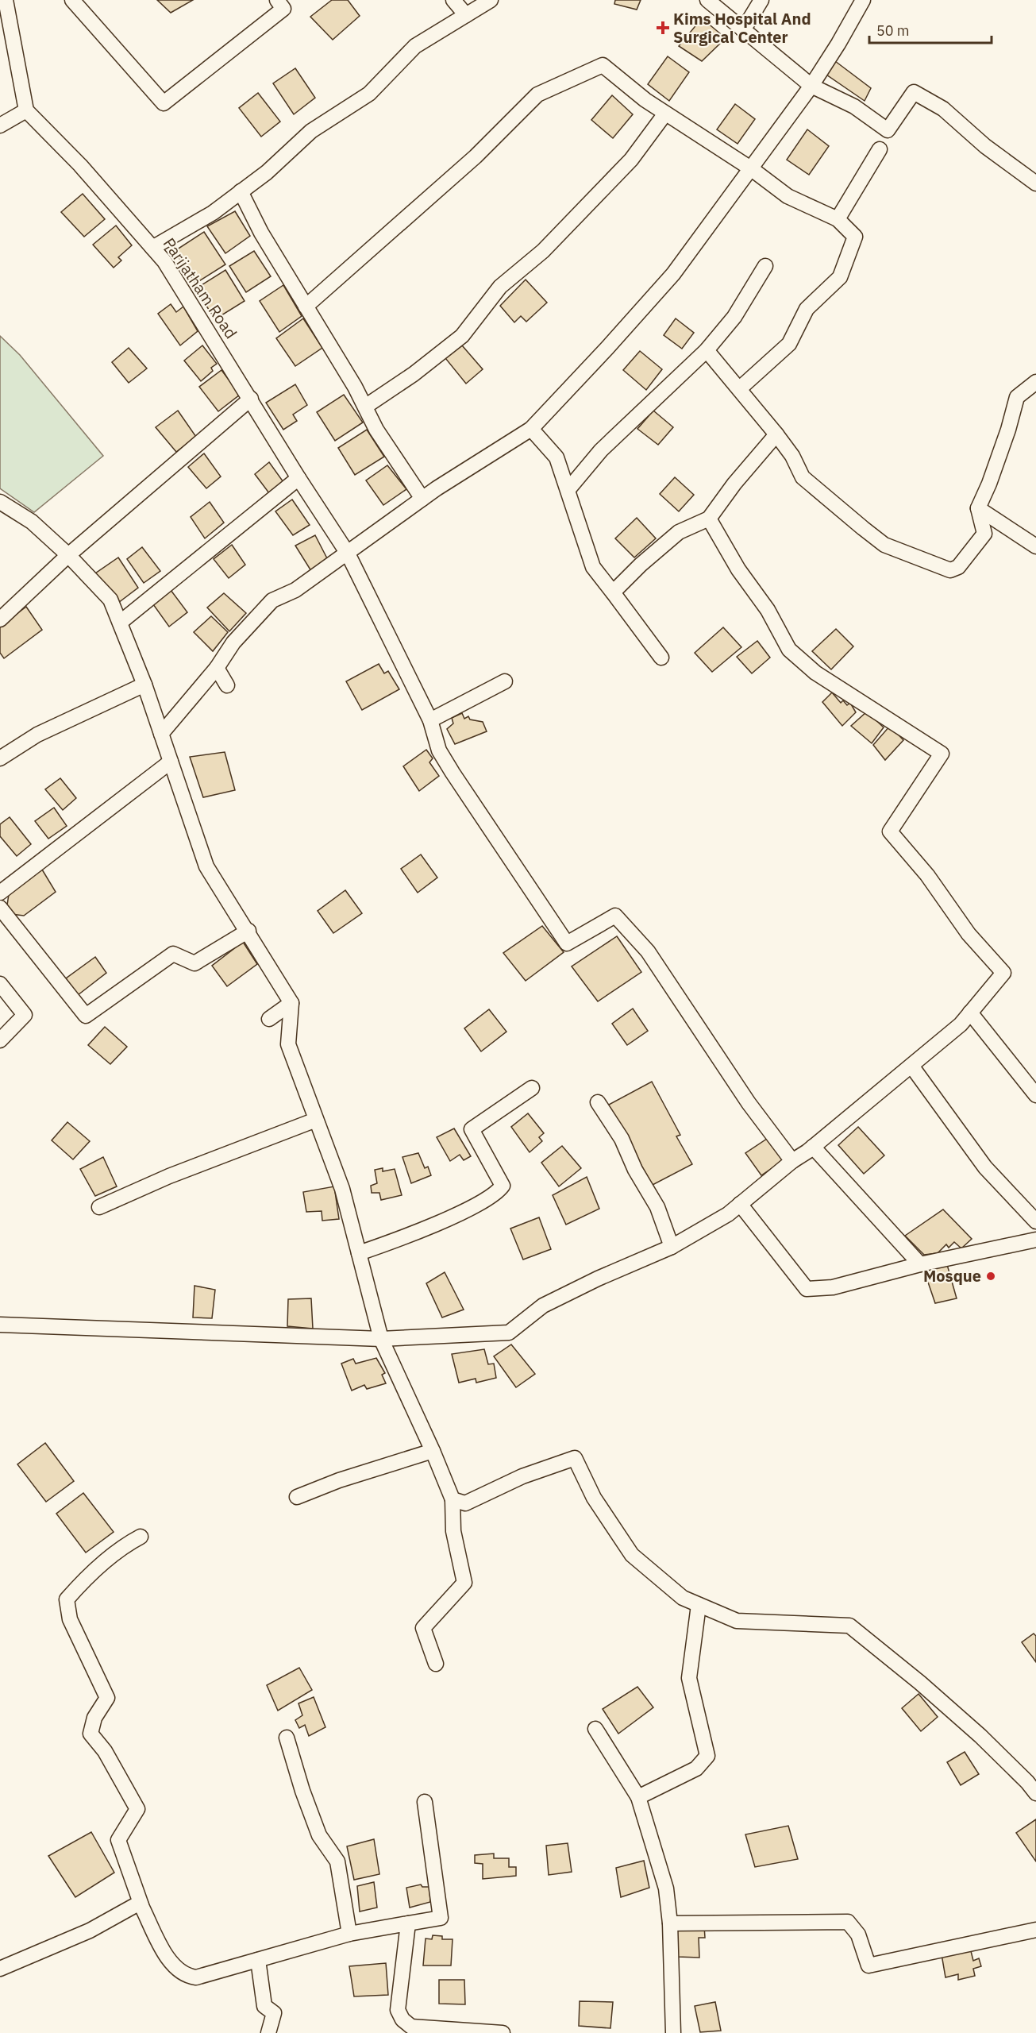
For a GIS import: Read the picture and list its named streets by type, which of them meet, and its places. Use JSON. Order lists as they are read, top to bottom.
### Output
{
  "streets": {
    "street": ["Parijatham Road"]
  },
  "places": {
    "health": ["Kims Hospital And Surgical Center"],
    "other": ["Mosque"]
  },
  "scale_bar": "50 m"
}
